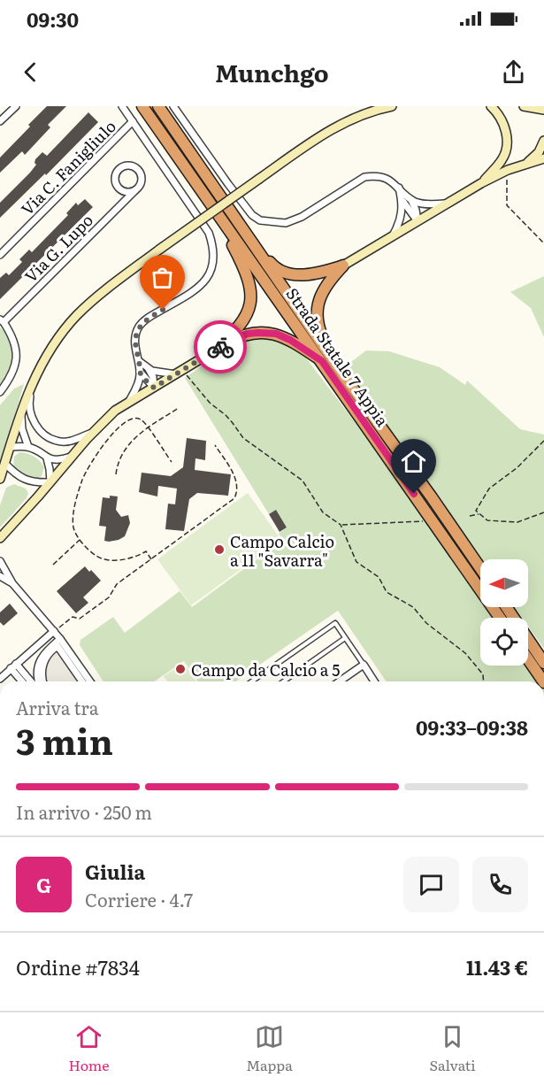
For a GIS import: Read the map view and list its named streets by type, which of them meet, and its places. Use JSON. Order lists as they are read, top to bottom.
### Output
{
  "streets": {
    "highway": ["Strada Statale 7 Appia"],
    "street": ["Via C. Fanigliulo", "Via G. Lupo"]
  },
  "places": ["Campo Calcio a 11 \"Savarra\"", "Campo da Calcio a 5"],
  "north": "left",
  "page": {
    "status": "09:30",
    "header": "Munchgo",
    "heading": ["3 min", "Arriva tra", "09:33–09:38"],
    "panel": [
      "Giulia",
      "Corriere · 4.7",
      "Ordine #7834",
      "11.43 €"
    ],
    "bar": "In arrivo · 250 m",
    "round": "G",
    "tabs": ["Home", "Mappa", "Salvati"]
  }
}
